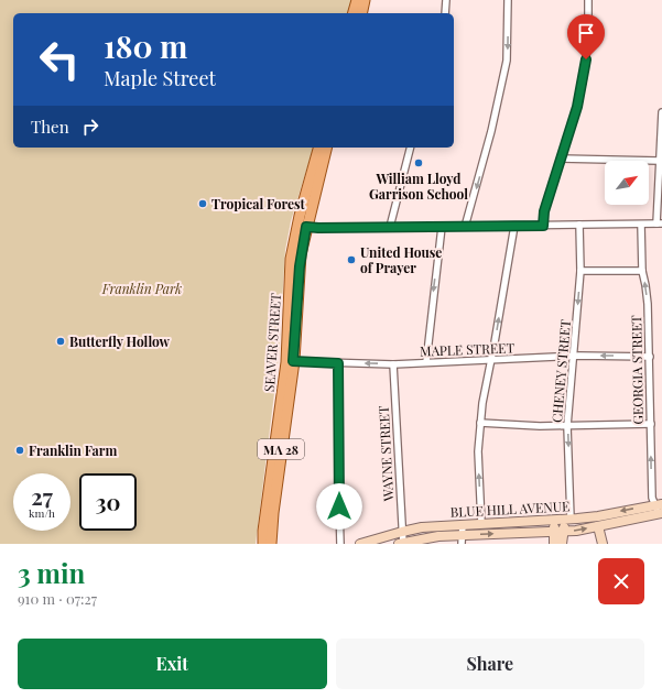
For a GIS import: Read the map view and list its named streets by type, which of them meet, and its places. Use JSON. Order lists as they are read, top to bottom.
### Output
{
  "streets": {
    "main road": ["SEAVER STREET", "MA 28", "BLUE HILL AVENUE"],
    "street": [
      "MAPLE STREET",
      "GEORGIA STREET",
      "CHENEY STREET",
      "WAYNE STREET"
    ]
  },
  "crossings": [
    ["SEAVER STREET", "MAPLE STREET"],
    ["MAPLE STREET", "GEORGIA STREET"],
    ["MAPLE STREET", "CHENEY STREET"],
    ["MAPLE STREET", "WAYNE STREET"],
    ["GEORGIA STREET", "BLUE HILL AVENUE"],
    ["CHENEY STREET", "BLUE HILL AVENUE"],
    ["WAYNE STREET", "BLUE HILL AVENUE"]
  ],
  "one_way": ["MAPLE STREET", "GEORGIA STREET", "CHENEY STREET"],
  "parks": ["Franklin Park"],
  "places": [
    "William Lloyd Garrison School",
    "Tropical Forest",
    "United House of Prayer",
    "Butterfly Hollow",
    "Franklin Farm"
  ],
  "north": "top right",
  "page": {
    "turn": ["180 m", "Maple Street"],
    "then": "Then",
    "speed": "27 km/h",
    "limit": "30",
    "heading": ["3 min", "910 m · 07:27"],
    "buttons": ["Exit", "Share"]
  }
}
